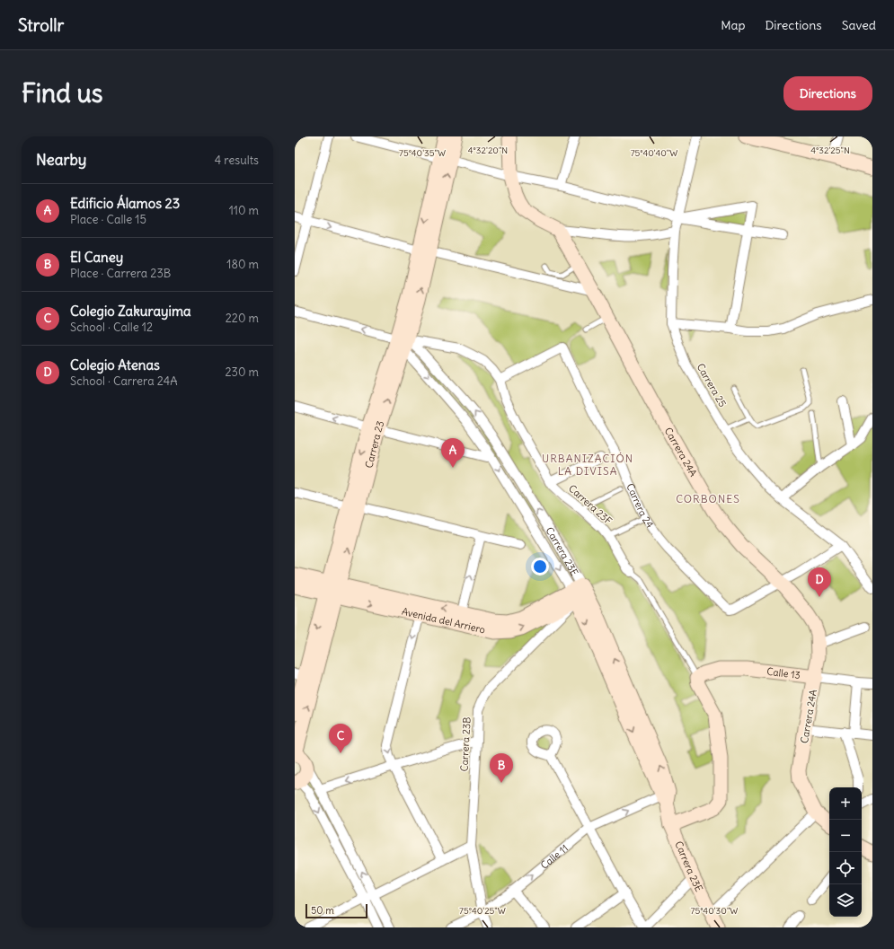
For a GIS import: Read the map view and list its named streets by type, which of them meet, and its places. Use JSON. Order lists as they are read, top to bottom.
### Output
{
  "streets": {
    "street": [
      "Carrera 25",
      "Carrera 23",
      "Carrera 24A",
      "Carrera 23F",
      "Carrera 24",
      "Carrera 23E",
      "Avenida del Arriero",
      "Calle 13",
      "Carrera 23B",
      "Calle 11"
    ]
  },
  "crossings": [
    ["Carrera 23", "Carrera 23E"],
    ["Carrera 23", "Avenida del Arriero"],
    ["Carrera 24A", "Carrera 24"],
    ["Carrera 24A", "Calle 13"],
    ["Carrera 23F", "Carrera 24"],
    ["Carrera 23F", "Calle 13"],
    ["Carrera 23E", "Avenida del Arriero"],
    ["Carrera 23E", "Carrera 23B"],
    ["Carrera 23E", "Calle 11"],
    ["Avenida del Arriero", "Carrera 23B"],
    ["Carrera 23B", "Calle 11"]
  ],
  "districts": ["URBANIZACIÓN LA DIVISA", "CORBONES"],
  "scale_bar": "50 m",
  "page": {
    "header": "Strollr",
    "nav": ["Map", "Directions", "Saved"],
    "buttons": "Directions",
    "title": "Find us",
    "heading": ["Nearby", "4 results"],
    "list": [
      {
        "mark": "A",
        "name": "Edificio Álamos 23",
        "note": "Place · Calle 15",
        "value": "110 m"
      },
      {
        "mark": "B",
        "name": "El Caney",
        "note": "Place · Carrera 23B",
        "value": "180 m"
      },
      {
        "mark": "C",
        "name": "Colegio Zakurayima",
        "note": "School · Calle 12",
        "value": "220 m"
      },
      {
        "mark": "D",
        "name": "Colegio Atenas",
        "note": "School · Carrera 24A",
        "value": "230 m"
      }
    ],
    "pins": [
      "A",
      "D",
      "C",
      "B"
    ],
    "map_buttons": ["+", "−"],
    "scale": "50 m"
  },
  "coordinates": [
    "4°32'20\"N",
    "4°32'25\"N",
    "75°40'35\"W",
    "75°40'40\"W",
    "75°40'25\"W",
    "75°40'30\"W"
  ]
}
